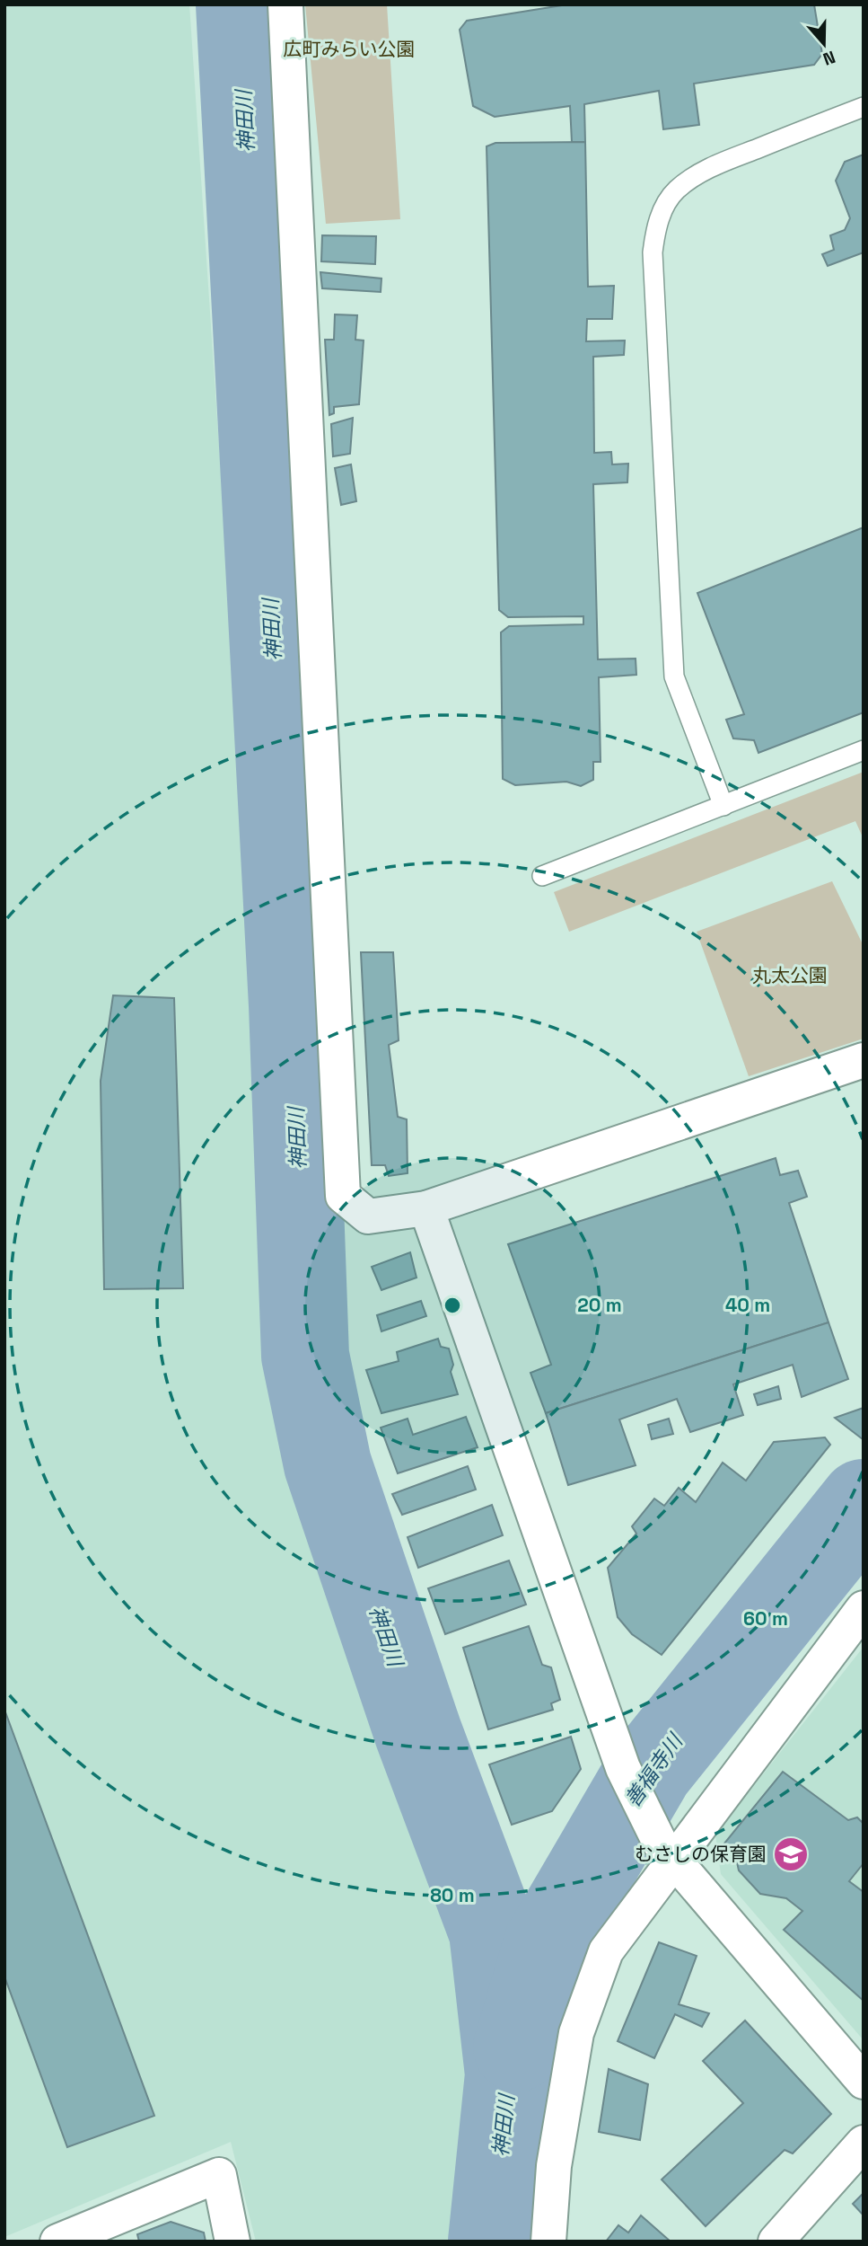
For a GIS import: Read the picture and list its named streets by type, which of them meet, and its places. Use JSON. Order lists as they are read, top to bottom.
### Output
{
  "water": ["神田川", "善福寺川"],
  "parks": ["広町みらい公園", "丸太公園"],
  "places": {
    "school or university": ["むさしの保育園"]
  },
  "north": "bottom",
  "rings": [
    "20 m",
    "40 m",
    "60 m",
    "80 m"
  ]
}
